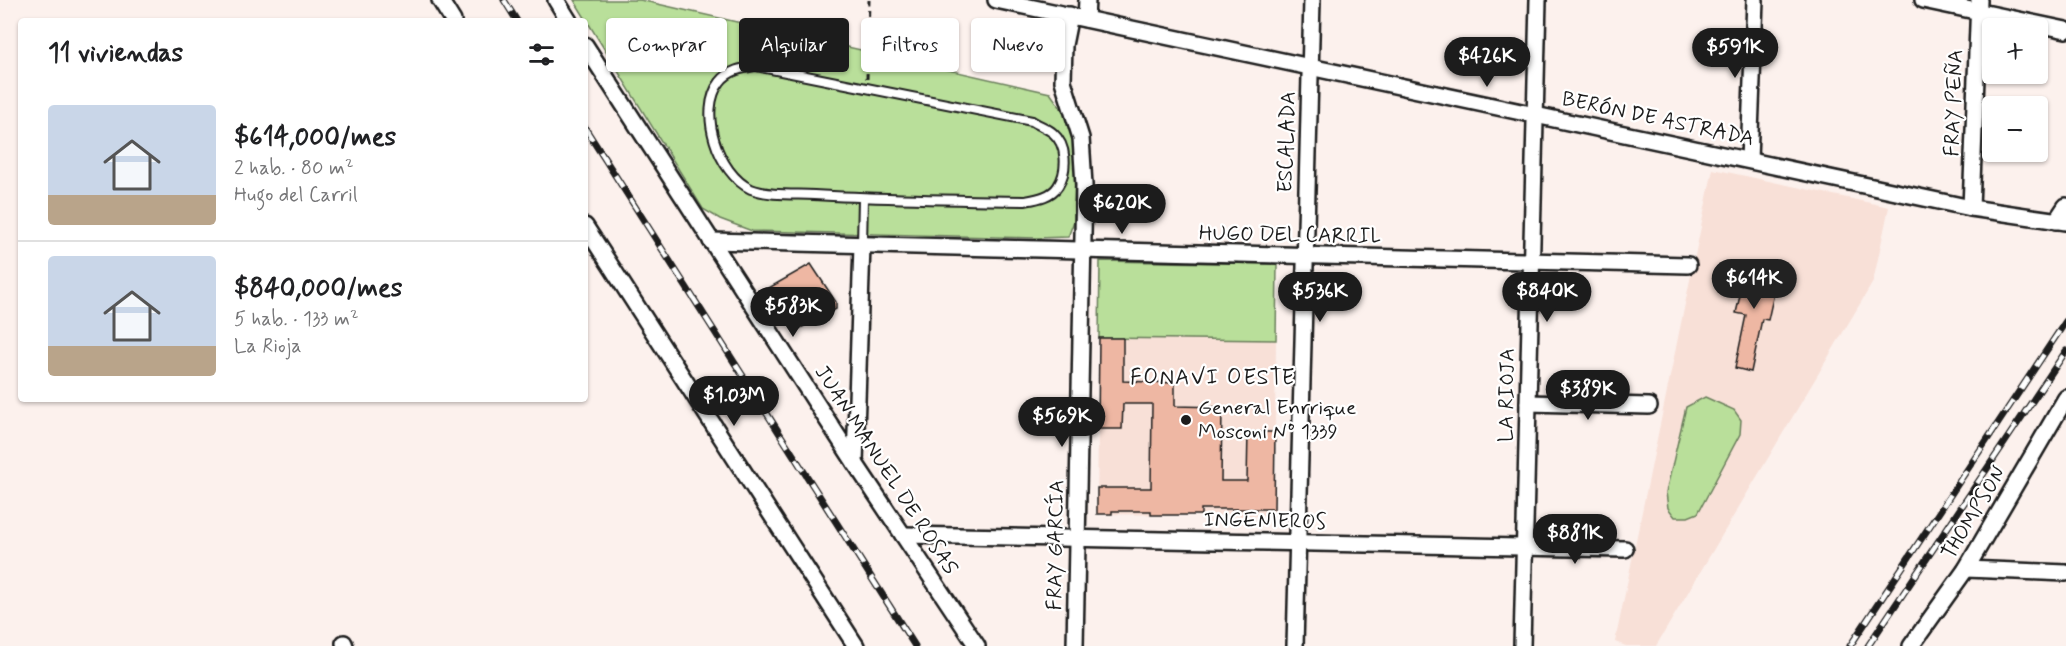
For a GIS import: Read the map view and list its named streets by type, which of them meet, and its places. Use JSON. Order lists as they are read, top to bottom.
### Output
{
  "streets": {
    "street": [
      "FRAY PEÑA",
      "BERÓN DE ASTRADA",
      "ESCALADA",
      "HUGO DEL CARRIL",
      "LA RIOJA",
      "JUAN MANUEL DE ROSAS",
      "THOMPSON",
      "INGENIEROS",
      "FRAY GARCÍA"
    ]
  },
  "crossings": [
    ["FRAY PEÑA", "BERÓN DE ASTRADA"],
    ["BERÓN DE ASTRADA", "ESCALADA"],
    ["BERÓN DE ASTRADA", "LA RIOJA"],
    ["BERÓN DE ASTRADA", "FRAY GARCÍA"],
    ["ESCALADA", "HUGO DEL CARRIL"],
    ["ESCALADA", "INGENIEROS"],
    ["HUGO DEL CARRIL", "LA RIOJA"],
    ["HUGO DEL CARRIL", "JUAN MANUEL DE ROSAS"],
    ["HUGO DEL CARRIL", "FRAY GARCÍA"],
    ["LA RIOJA", "INGENIEROS"],
    ["JUAN MANUEL DE ROSAS", "INGENIEROS"],
    ["INGENIEROS", "FRAY GARCÍA"]
  ],
  "districts": ["FONAVI OESTE"],
  "places": ["General Enrrique Mosconi Nº 1339"],
  "page": {
    "map_buttons": ["+", "−"],
    "chip": [
      "Comprar",
      "Alquilar",
      "Filtros",
      "Nuevo"
    ],
    "heading": "11 viviendas",
    "price": [
      "$591K",
      "$426K",
      "$620K",
      "$614K",
      "$536K",
      "$840K",
      "$583K",
      "$389K",
      "$1.03M",
      "$569K",
      "$881K"
    ],
    "list": [
      {
        "name": "$614,000/mes",
        "note": "2 hab. · 80 m² · Hugo del Carril"
      },
      {
        "name": "$840,000/mes",
        "note": "5 hab. · 133 m² · La Rioja"
      }
    ]
  }
}
